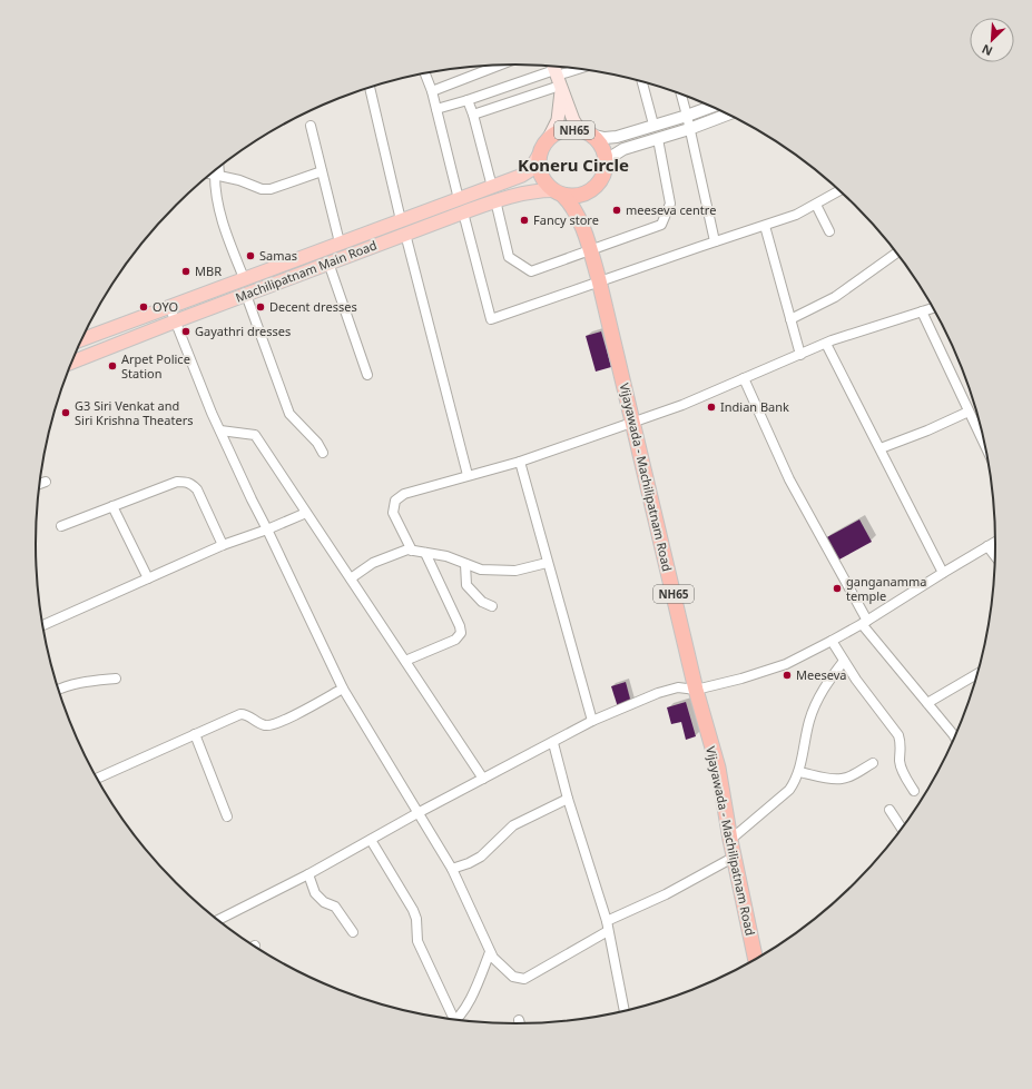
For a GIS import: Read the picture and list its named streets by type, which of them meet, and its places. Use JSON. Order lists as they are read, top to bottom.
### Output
{
  "streets": {
    "highway": ["NH65", "Vijayawada - Machilipatnam Road"],
    "main road": ["Machilipatnam Main Road"]
  },
  "crossings": [
    ["NH65", "Machilipatnam Main Road"],
    ["NH65", "Vijayawada - Machilipatnam Road"],
    ["Machilipatnam Main Road", "Vijayawada - Machilipatnam Road"]
  ],
  "districts": ["Koneru Circle"],
  "places": [
    "meeseva centre",
    "Fancy store",
    "Samas",
    "MBR",
    "OYO",
    "Decent dresses",
    "Gayathri dresses",
    "Arpet Police Station",
    "Indian Bank",
    "G3 Siri Venkat and Siri Krishna Theaters",
    "ganganamma temple",
    "Meeseva"
  ],
  "north": "bottom left"
}
